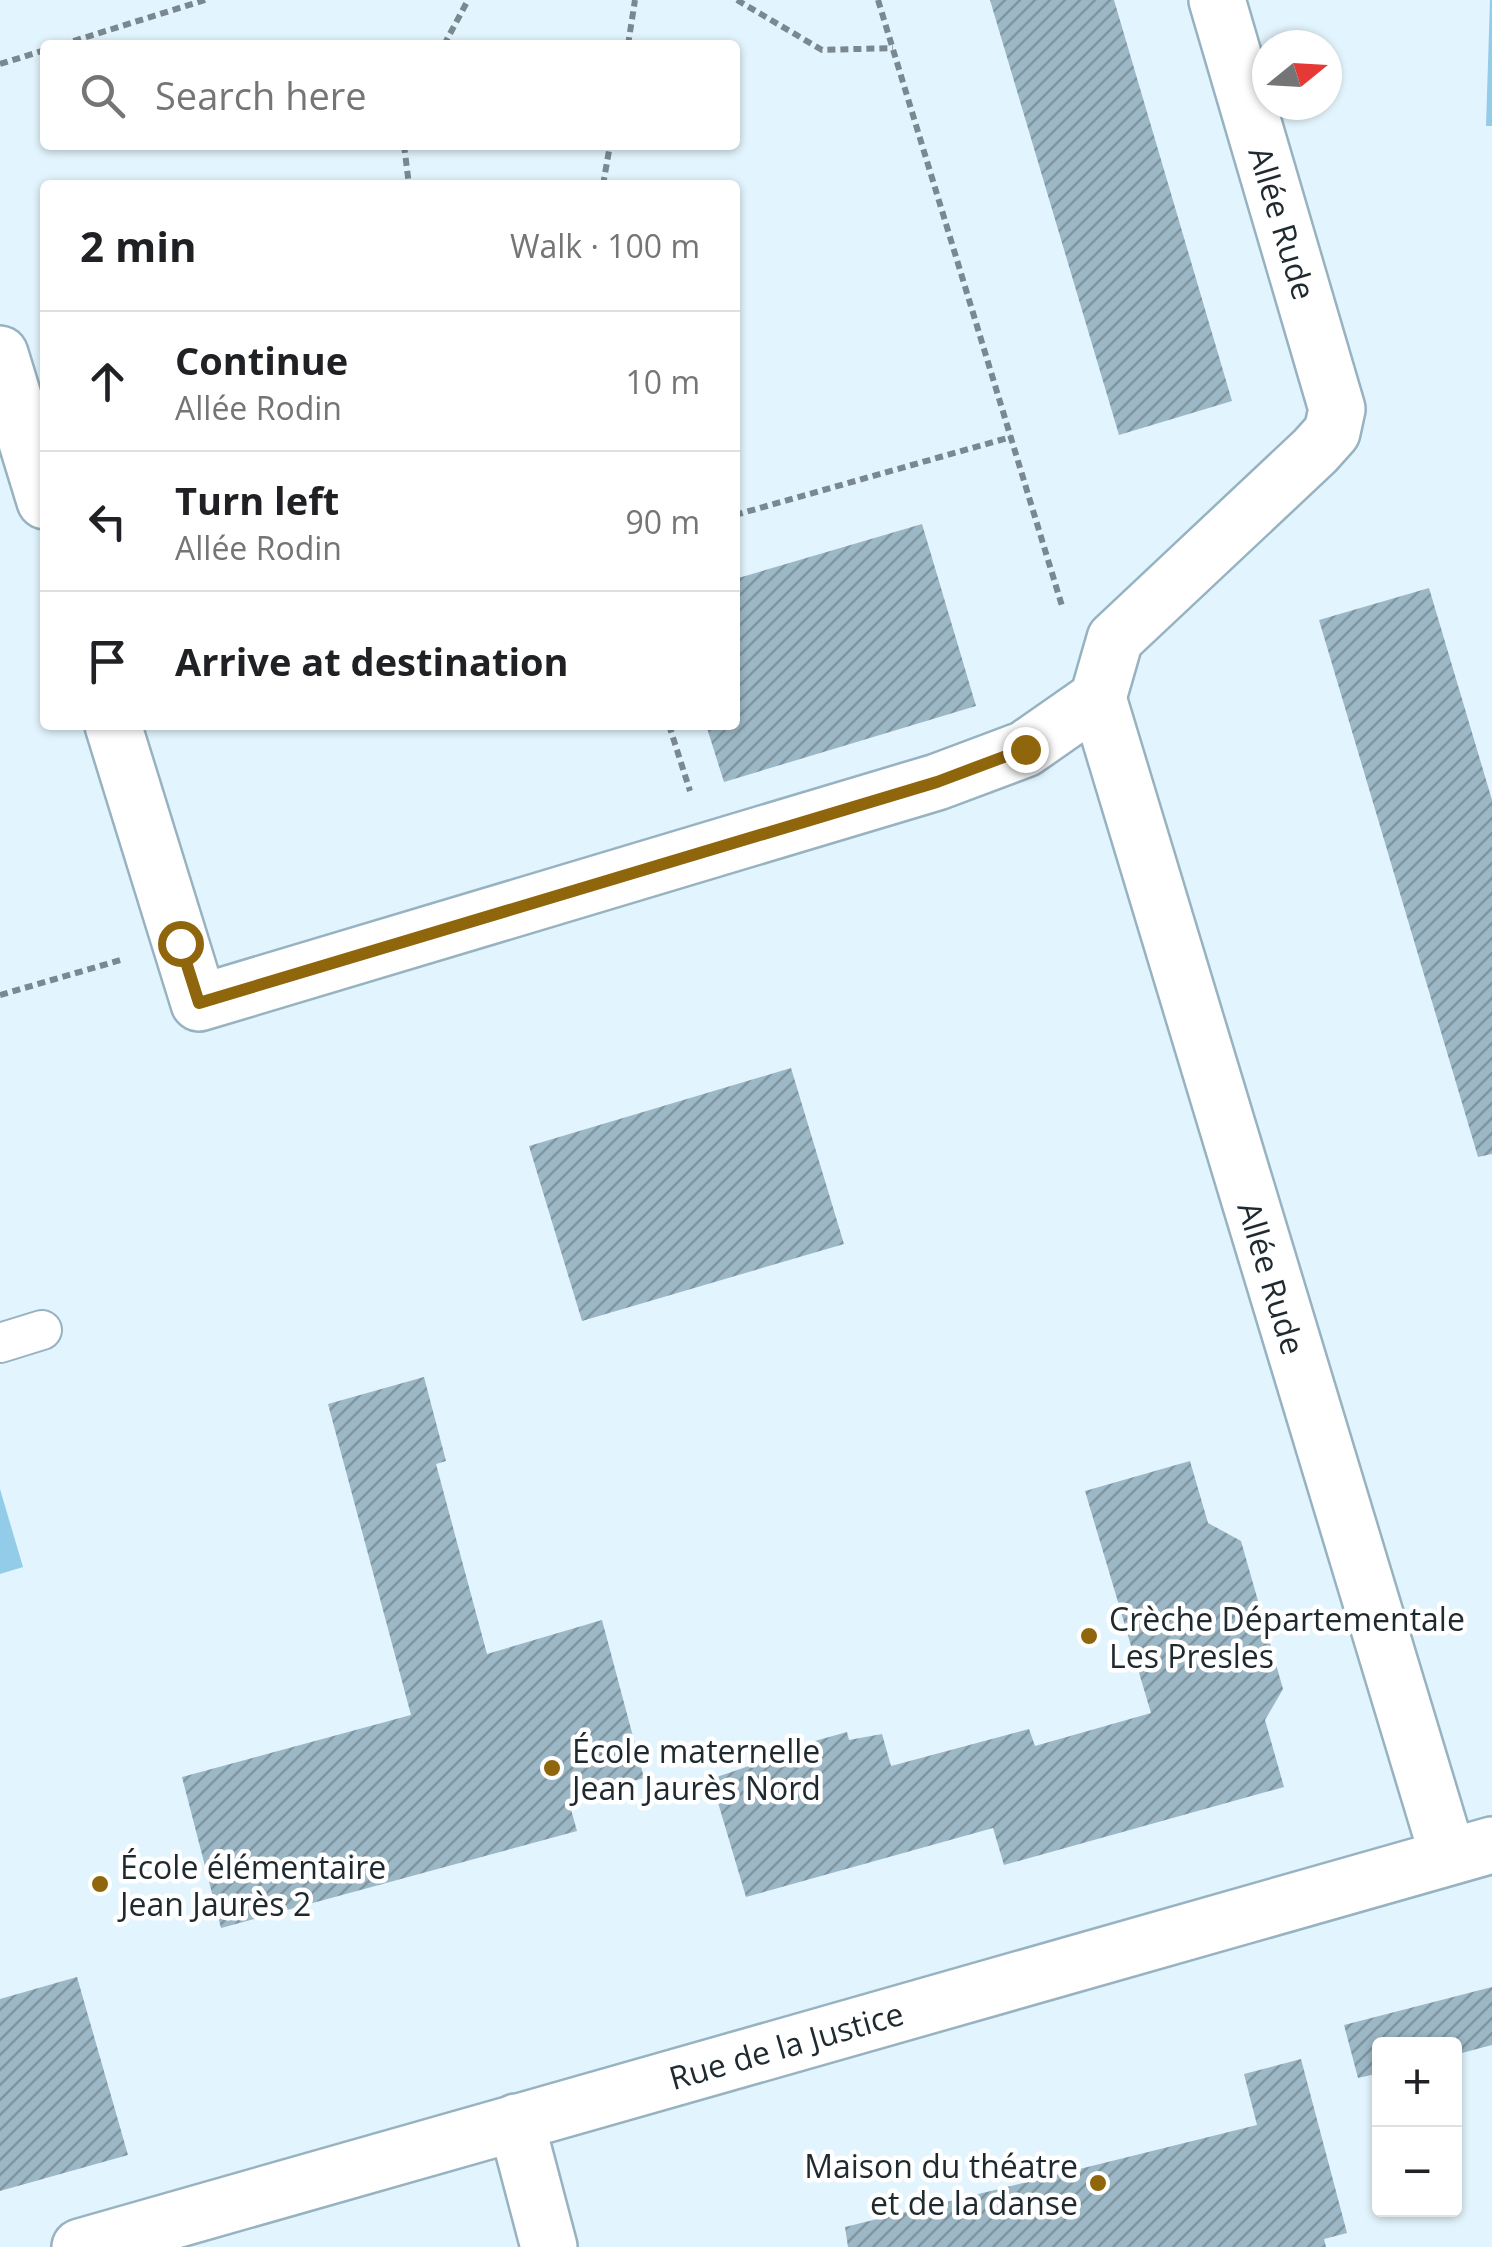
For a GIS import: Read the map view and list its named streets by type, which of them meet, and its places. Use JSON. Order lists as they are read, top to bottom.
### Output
{
  "streets": {
    "street": ["Allée Rude", "Rue de la Justice"]
  },
  "crossings": [
    ["Allée Rude", "Rue de la Justice"]
  ],
  "places": [
    "Crèche Départementale Les Presles",
    "École maternelle Jean Jaurès Nord",
    "École élémentaire Jean Jaurès 2",
    "Maison du théatre et de la danse"
  ],
  "north": "right",
  "page": {
    "search": "Search here",
    "heading": ["2 min", "Walk · 100 m"],
    "list": [
      ["Continue", "Allée Rodin", "10 m"],
      ["Turn left", "Allée Rodin", "90 m"],
      "Arrive at destination"
    ],
    "map_buttons": ["+", "−"]
  }
}
